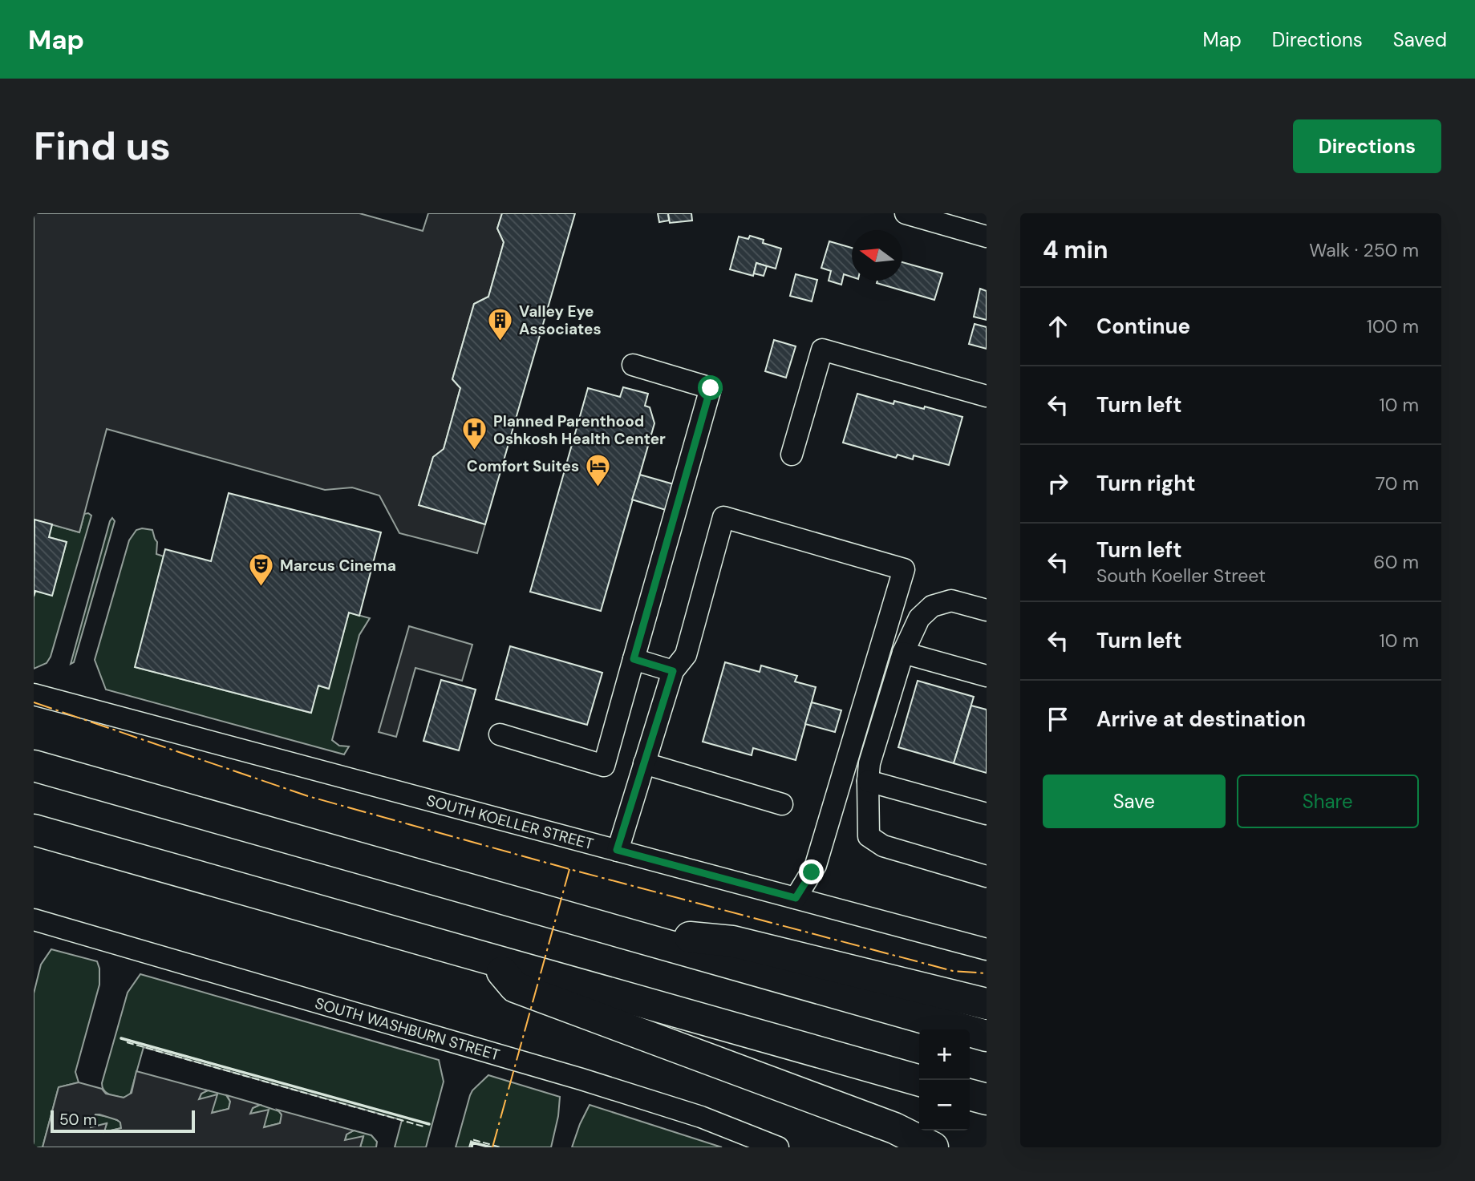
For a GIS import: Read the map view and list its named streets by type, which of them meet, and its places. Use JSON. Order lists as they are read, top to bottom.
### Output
{
  "streets": {
    "street": ["SOUTH KOELLER STREET", "SOUTH WASHBURN STREET"]
  },
  "places": {
    "building": ["Valley Eye Associates"],
    "hospital": ["Planned Parenthood Oshkosh Health Center"],
    "hotel": ["Comfort Suites"],
    "theatre": ["Marcus Cinema"]
  },
  "scale_bar": "50 m",
  "north": "left",
  "page": {
    "header": "Map",
    "nav": ["Map", "Directions", "Saved"],
    "buttons": [
      "Directions",
      ["Save", "Share"]
    ],
    "title": "Find us",
    "heading": ["4 min", "Walk · 250 m"],
    "list": [
      ["Continue", "100 m"],
      ["Turn left", "10 m"],
      ["Turn right", "70 m"],
      ["Turn left", "South Koeller Street", "60 m"],
      ["Turn left", "10 m"],
      "Arrive at destination"
    ],
    "map_buttons": ["+", "−"],
    "scale": "50 m"
  }
}
